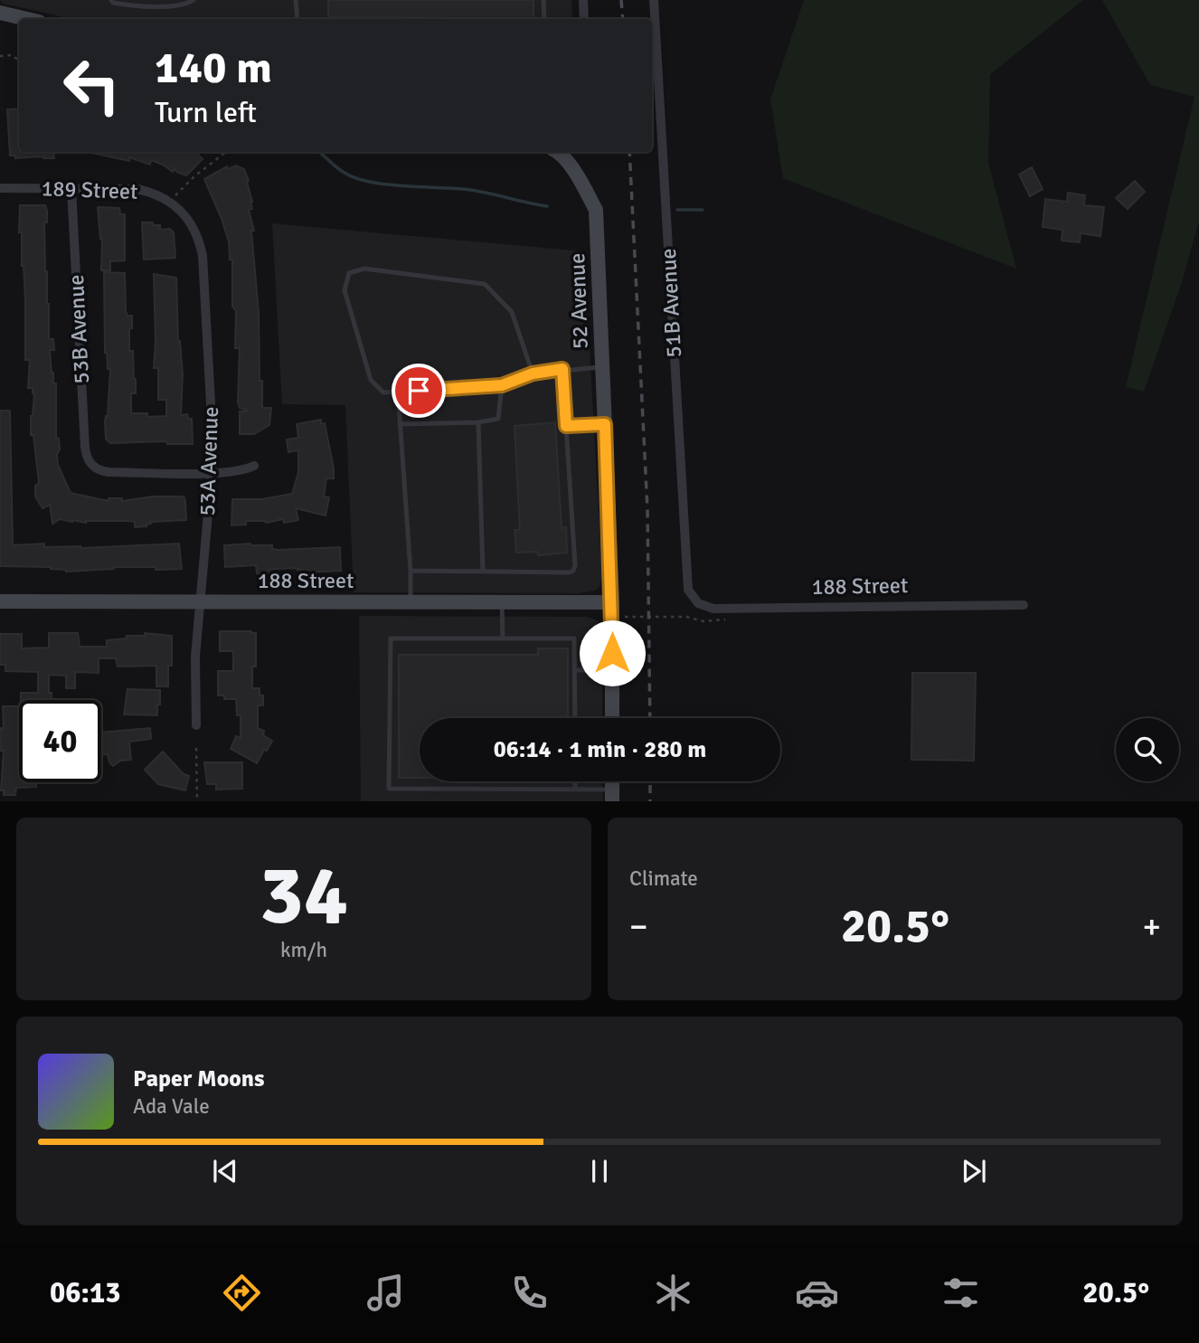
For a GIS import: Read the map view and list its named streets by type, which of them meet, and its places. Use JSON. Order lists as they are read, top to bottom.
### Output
{
  "streets": {
    "street": [
      "189 Street",
      "52 Avenue",
      "51B Avenue",
      "53B Avenue",
      "53A Avenue",
      "188 Street"
    ]
  },
  "crossings": [
    ["189 Street", "53B Avenue"],
    ["189 Street", "53A Avenue"],
    ["52 Avenue", "188 Street"],
    ["51B Avenue", "188 Street"],
    ["53B Avenue", "53A Avenue"],
    ["53A Avenue", "188 Street"]
  ],
  "page": {
    "turn": ["140 m", "Turn left"],
    "limit": "40",
    "trip": "06:14 · 1 min · 280 m",
    "tile": [
      ["34", "km/h"],
      "Climate"
    ],
    "heat": ["−", "20.5°", "+"],
    "song": ["Paper Moons", "Ada Vale"],
    "tabs": ["06:13", "20.5°"]
  }
}
